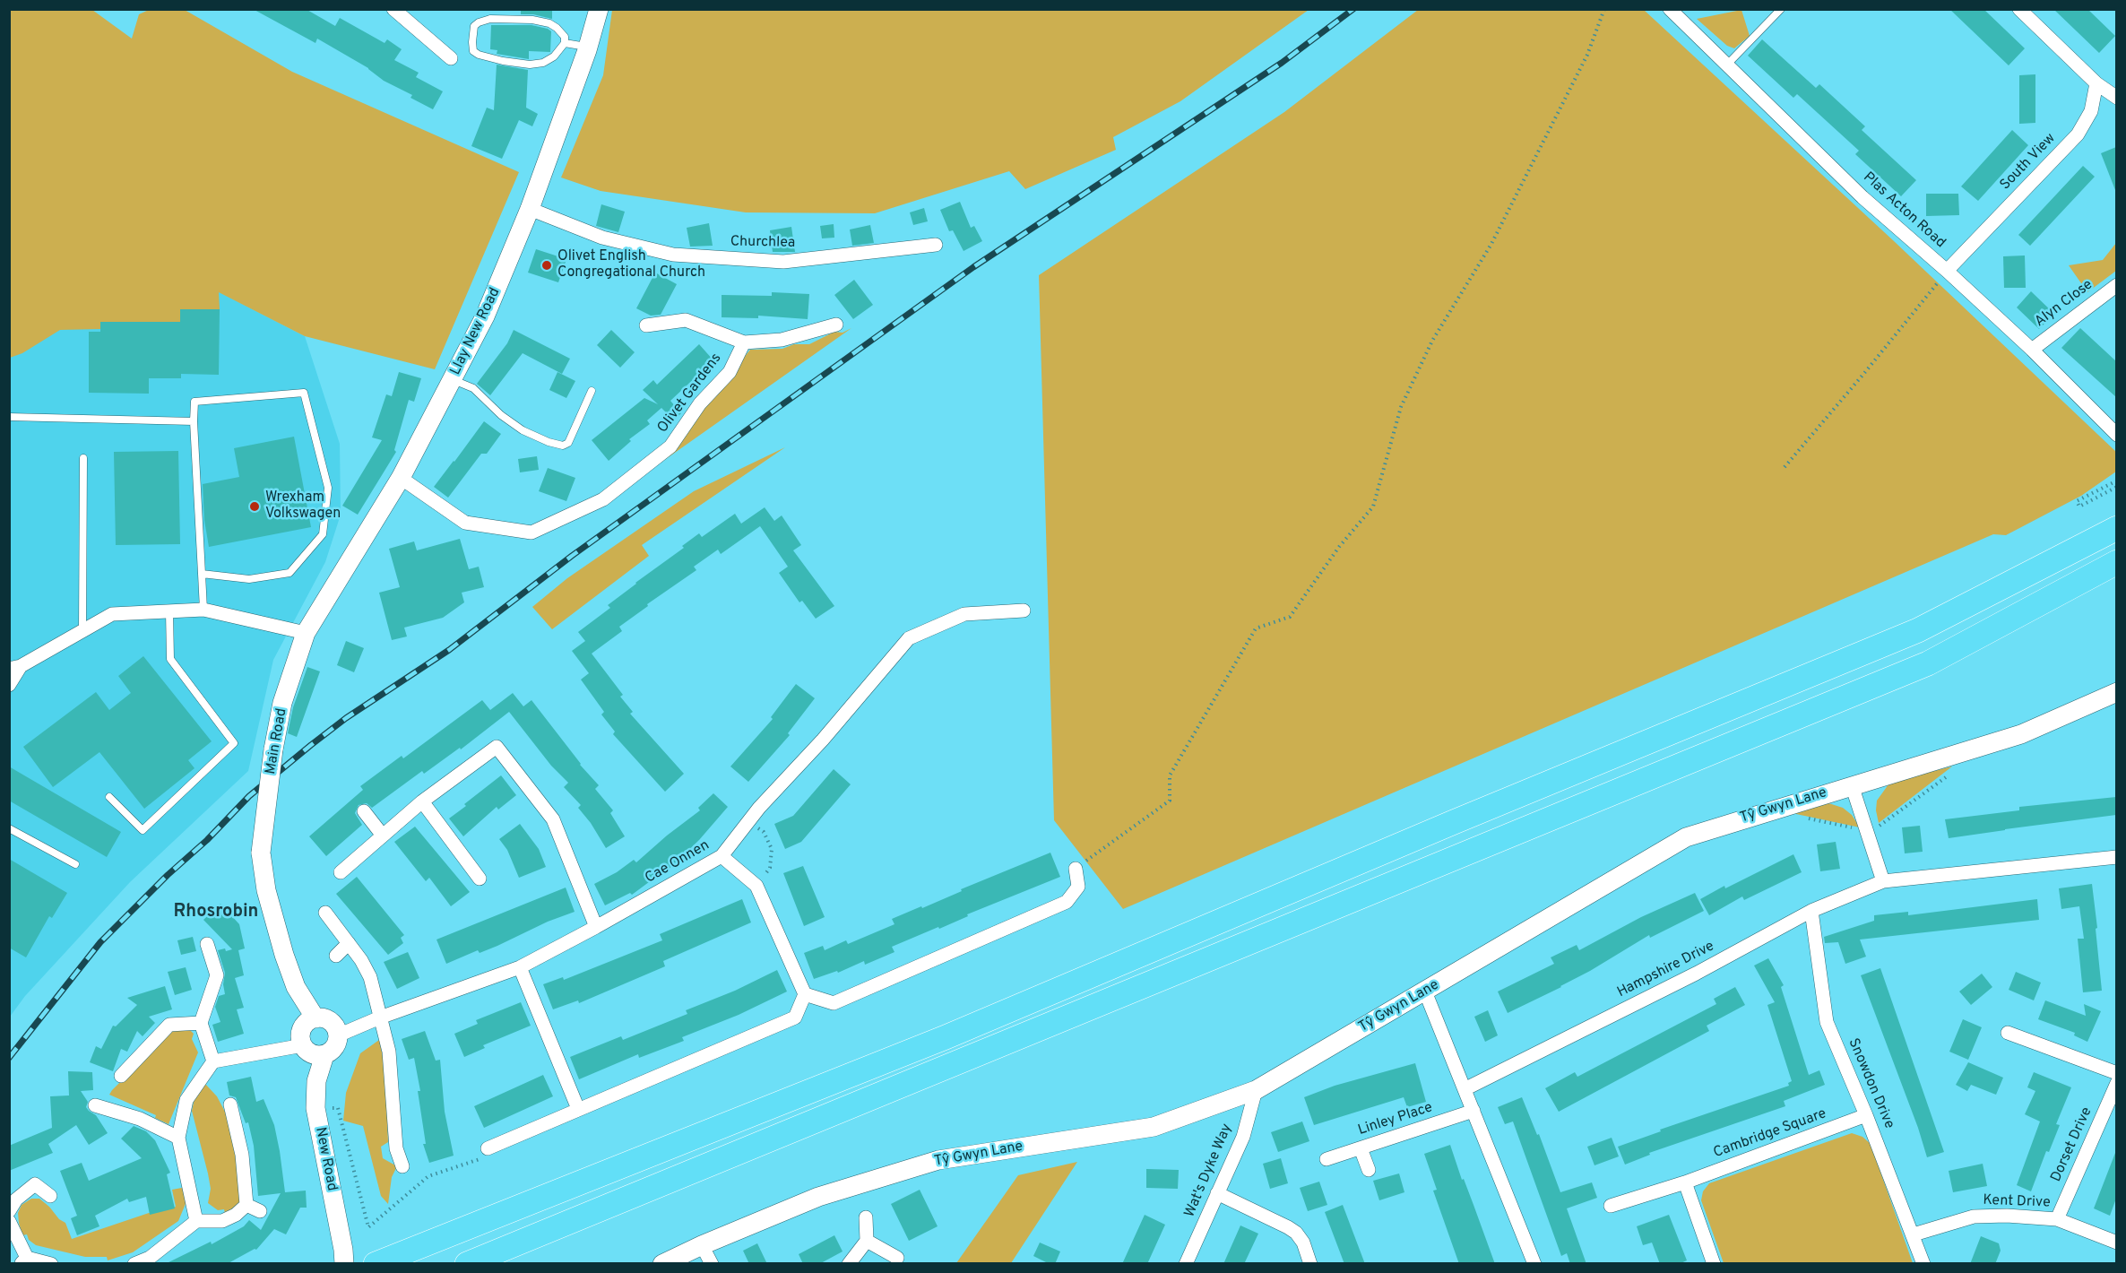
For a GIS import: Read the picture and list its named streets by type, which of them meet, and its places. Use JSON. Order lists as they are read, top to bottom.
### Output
{
  "streets": {
    "street": [
      "South View",
      "Plas Acton Road",
      "Churchlea",
      "Alyn Close",
      "Llay New Road",
      "Olivet Gardens",
      "Main Road",
      "Tŷ Gwyn Lane",
      "Cae Onnen",
      "Hampshire Drive",
      "Snowdon Drive",
      "Linley Place",
      "Cambridge Square",
      "Dorset Drive",
      "New Road",
      "Wat's Dyke Way",
      "Kent Drive"
    ]
  },
  "crossings": [
    ["South View", "Plas Acton Road"],
    ["Plas Acton Road", "Alyn Close"],
    ["Churchlea", "Llay New Road"],
    ["Llay New Road", "Olivet Gardens"],
    ["Llay New Road", "Main Road"],
    ["Main Road", "Cae Onnen"],
    ["Main Road", "New Road"],
    ["Tŷ Gwyn Lane", "Wat's Dyke Way"],
    ["Cae Onnen", "New Road"],
    ["Hampshire Drive", "Snowdon Drive"],
    ["Snowdon Drive", "Cambridge Square"],
    ["Snowdon Drive", "Kent Drive"],
    ["Dorset Drive", "Kent Drive"]
  ],
  "districts": ["Rhosrobin"],
  "places": ["Olivet English Congregational Church", "Wrexham Volkswagen"]
}
